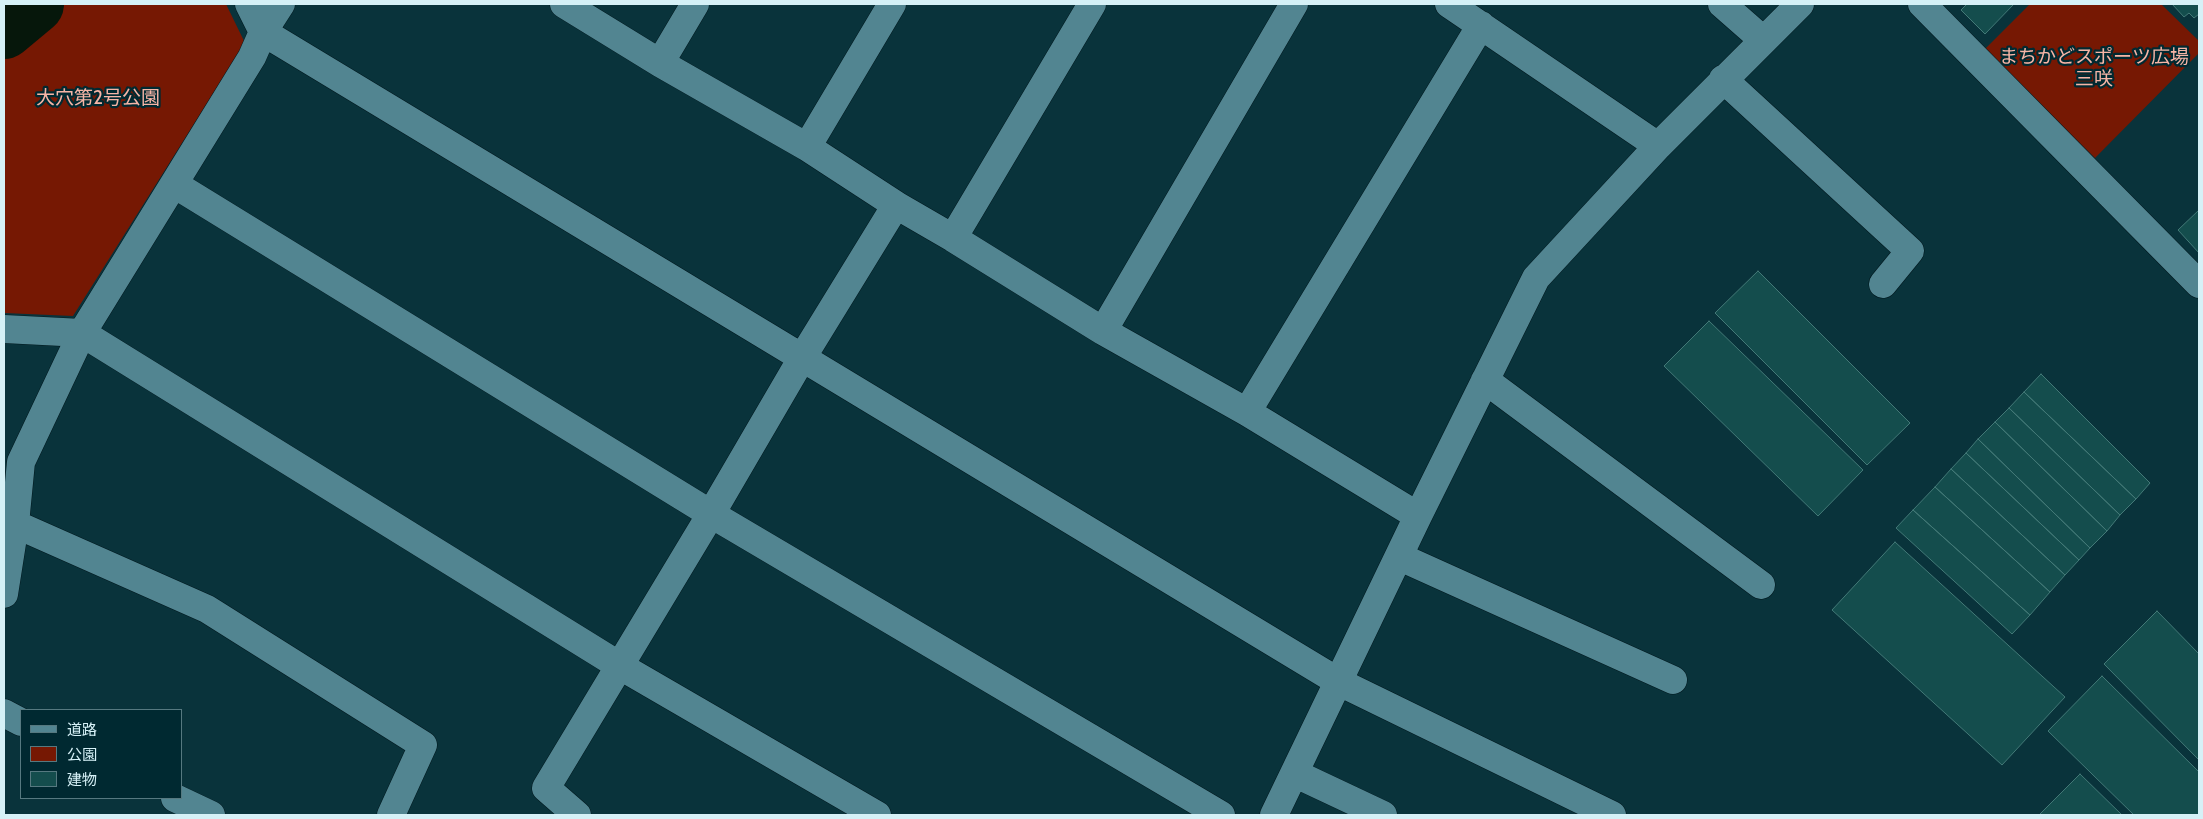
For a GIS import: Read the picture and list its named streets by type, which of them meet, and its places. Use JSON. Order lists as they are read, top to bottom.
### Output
{
  "parks": ["まちかどスポーツ広場 三咲", "大穴第2号公園"],
  "legend": ["道路", "公園", "建物"]
}
